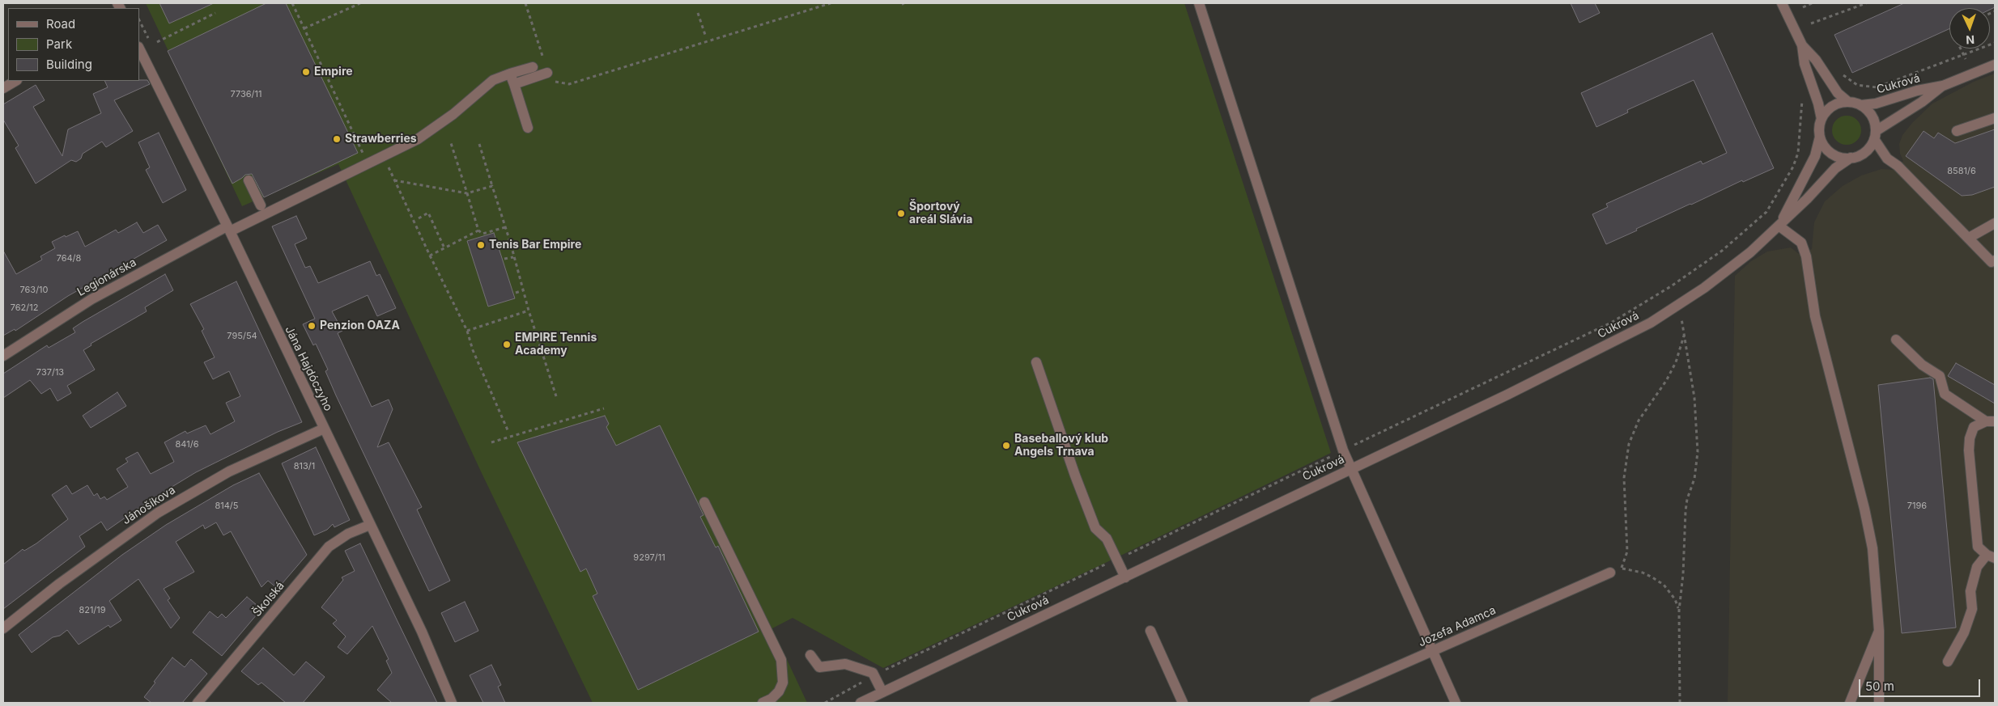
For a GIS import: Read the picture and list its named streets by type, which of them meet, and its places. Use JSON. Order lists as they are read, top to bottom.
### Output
{
  "streets": {
    "street": [
      "Cukrová",
      "Legionárska",
      "Jána Hajdóczyho",
      "Jánošíkova",
      "Školská",
      "Jozefa Adamca"
    ]
  },
  "crossings": [
    ["Legionárska", "Jána Hajdóczyho"],
    ["Jána Hajdóczyho", "Jánošíkova"],
    ["Jána Hajdóczyho", "Školská"]
  ],
  "places": [
    "Empire",
    "Strawberries",
    "Športový areál Slávia",
    "Tenis Bar Empire",
    "Penzion OAZA",
    "EMPIRE Tennis Academy",
    "Baseballový klub Angels Trnava"
  ],
  "house_numbers": [
    "7736/11",
    "8581/6",
    "764/8",
    "763/10",
    "762/12",
    "795/54",
    "737/13",
    "841/6",
    "813/1",
    "814/5",
    "7196",
    "9297/11",
    "821/19"
  ],
  "legend": ["Road", "Park", "Building"],
  "scale_bar": "50 m",
  "north": "bottom"
}
